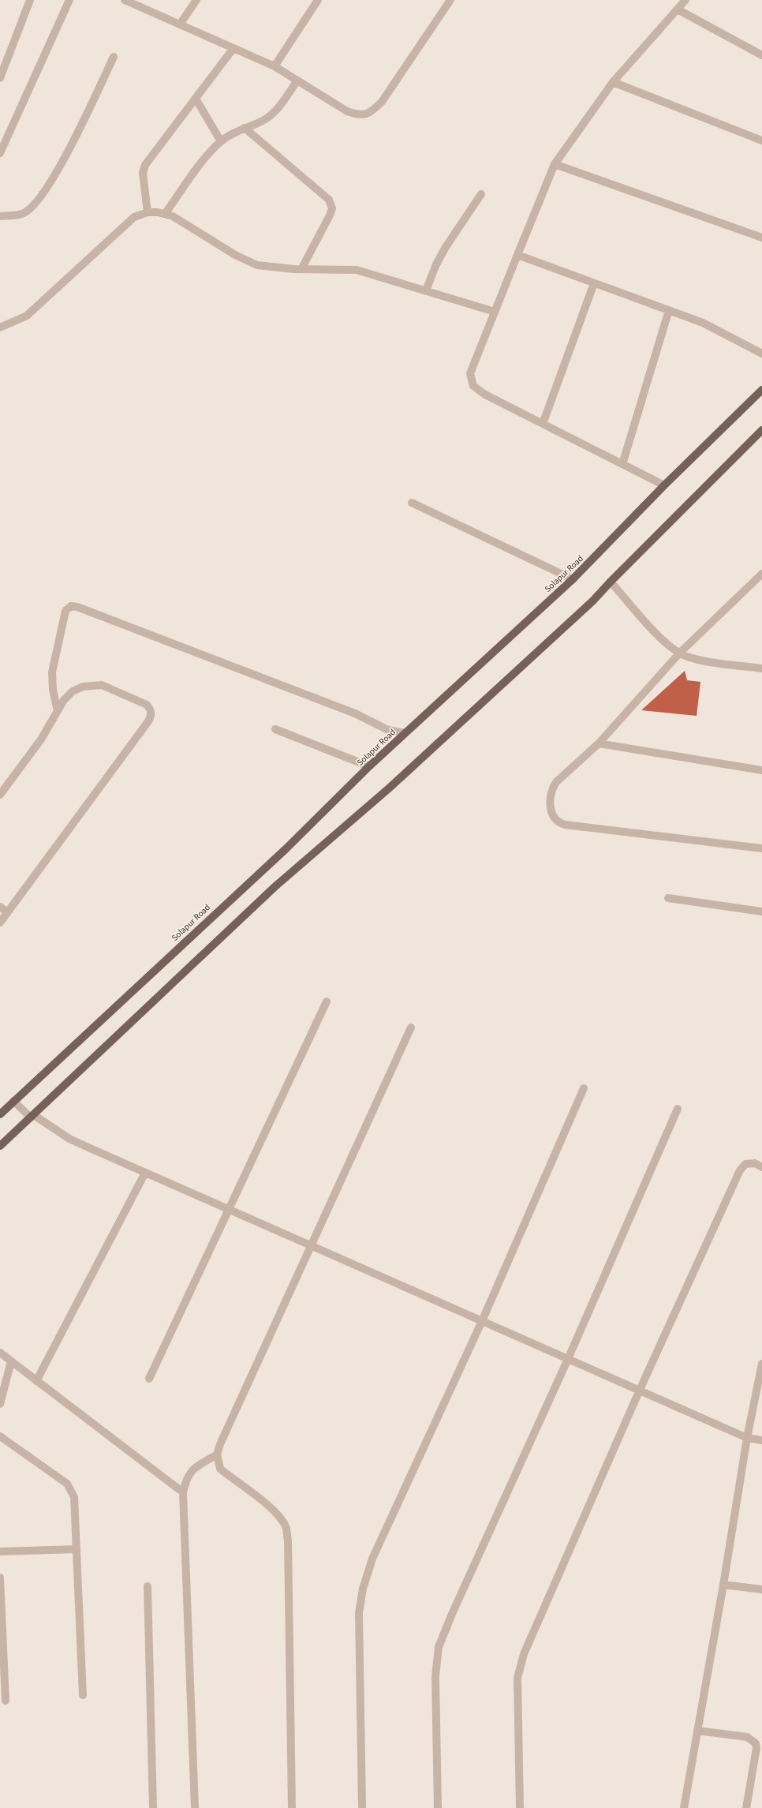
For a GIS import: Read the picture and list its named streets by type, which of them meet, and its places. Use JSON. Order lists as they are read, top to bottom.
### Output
{
  "streets": {
    "main road": ["Solapur Road"]
  }
}
